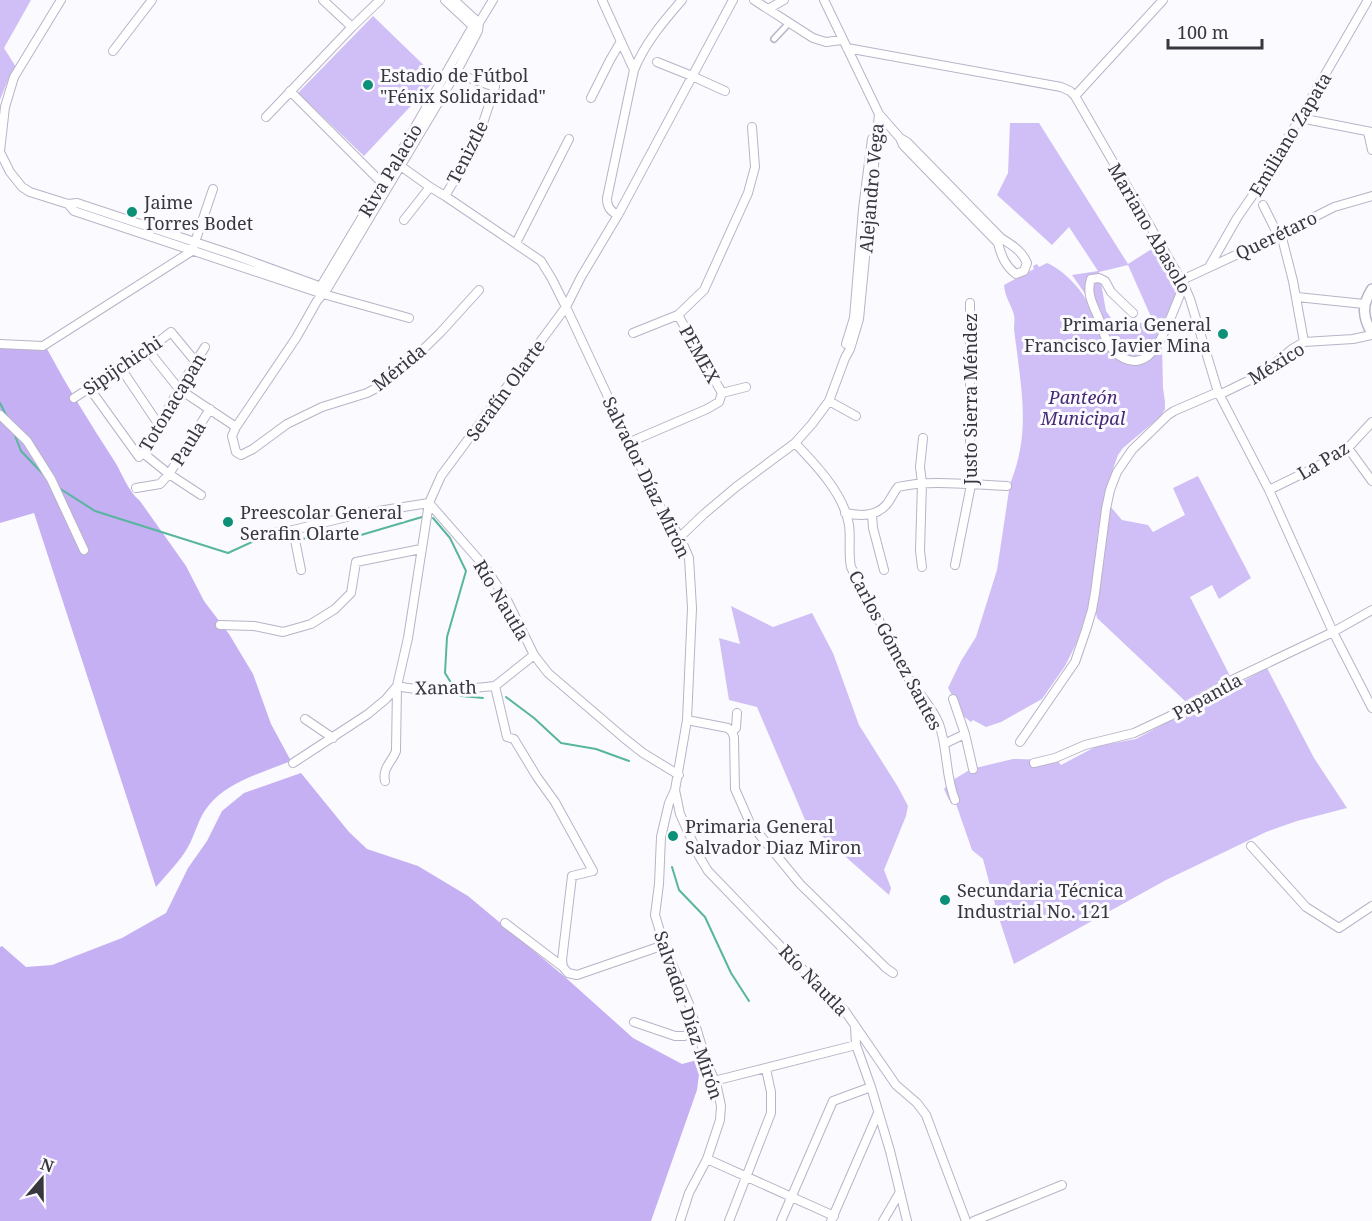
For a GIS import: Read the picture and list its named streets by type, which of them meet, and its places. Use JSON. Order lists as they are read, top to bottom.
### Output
{
  "streets": {
    "street": [
      "Emiliano Zapata",
      "Teniztle",
      "Riva Palacio",
      "Alejandro Vega",
      "Mariano Abasolo",
      "Querétaro",
      "PEMEX",
      "México",
      "Sipijchichi",
      "Mérida",
      "Serafín Olarte",
      "Justo Sierra Méndez",
      "Totonacapan",
      "Paula",
      "La Paz",
      "Salvador Díaz Mirón",
      "Río Nautla",
      "Carlos Gómez Santes",
      "Xanath",
      "Papantla"
    ]
  },
  "crossings": [
    ["Emiliano Zapata", "Querétaro"],
    ["Teniztle", "Riva Palacio"],
    ["Teniztle", "Salvador Díaz Mirón"],
    ["Riva Palacio", "Salvador Díaz Mirón"],
    ["Alejandro Vega", "Salvador Díaz Mirón"],
    ["Alejandro Vega", "Carlos Gómez Santes"],
    ["Mariano Abasolo", "Querétaro"],
    ["Mariano Abasolo", "México"],
    ["Mariano Abasolo", "La Paz"],
    ["Mariano Abasolo", "Papantla"],
    ["Sipijchichi", "Totonacapan"],
    ["Sipijchichi", "Paula"],
    ["Mérida", "Paula"],
    ["Serafín Olarte", "Salvador Díaz Mirón"],
    ["Serafín Olarte", "Río Nautla"],
    ["Serafín Olarte", "Xanath"],
    ["Totonacapan", "Paula"],
    ["Salvador Díaz Mirón", "Río Nautla"]
  ],
  "parks": ["Panteón Municipal"],
  "places": [
    "Estadio de Fútbol \"Fénix Solidaridad\"",
    "Jaime Torres Bodet",
    "Primaria General Francisco Javier Mina",
    "Preescolar General Serafin Olarte",
    "Primaria General Salvador Diaz Miron",
    "Secundaria Técnica Industrial No. 121"
  ],
  "scale_bar": "100 m",
  "north": "top"
}
